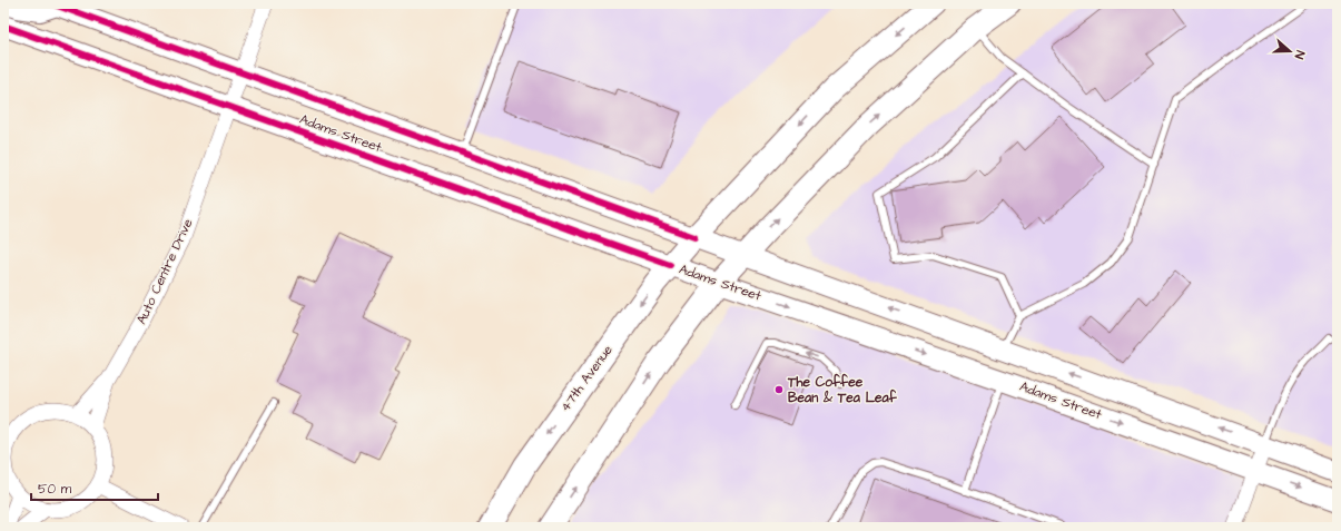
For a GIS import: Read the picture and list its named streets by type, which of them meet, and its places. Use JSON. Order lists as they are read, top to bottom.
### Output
{
  "streets": {
    "main road": ["47th Avenue"],
    "street": ["Adams Street", "Auto Centre Drive"]
  },
  "crossings": [
    ["Adams Street", "Auto Centre Drive"],
    ["Adams Street", "47th Avenue"]
  ],
  "places": ["The Coffee Bean & Tea Leaf"],
  "scale_bar": "50 m",
  "north": "right"
}
